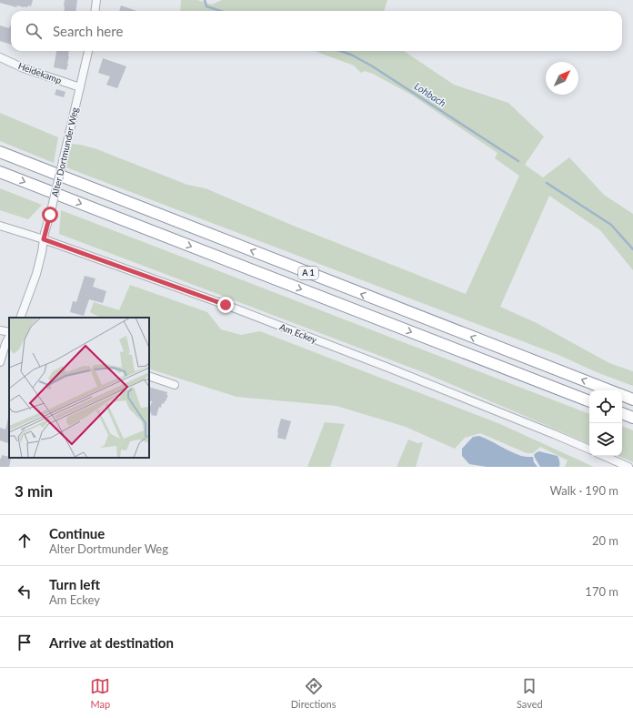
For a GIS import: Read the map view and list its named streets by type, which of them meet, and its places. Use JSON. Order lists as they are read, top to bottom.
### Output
{
  "streets": {
    "highway": ["A 1"],
    "street": ["Heidekamp", "Alter Dortmunder Weg", "Am Eckey"]
  },
  "crossings": [
    ["Heidekamp", "Alter Dortmunder Weg"],
    ["Alter Dortmunder Weg", "Am Eckey"]
  ],
  "water": ["Lohbach"],
  "north": "top right",
  "page": {
    "search": "Search here",
    "heading": ["3 min", "Walk · 190 m"],
    "list": [
      ["Continue", "Alter Dortmunder Weg", "20 m"],
      ["Turn left", "Am Eckey", "170 m"],
      "Arrive at destination"
    ],
    "nav": ["Map", "Directions", "Saved"]
  }
}
